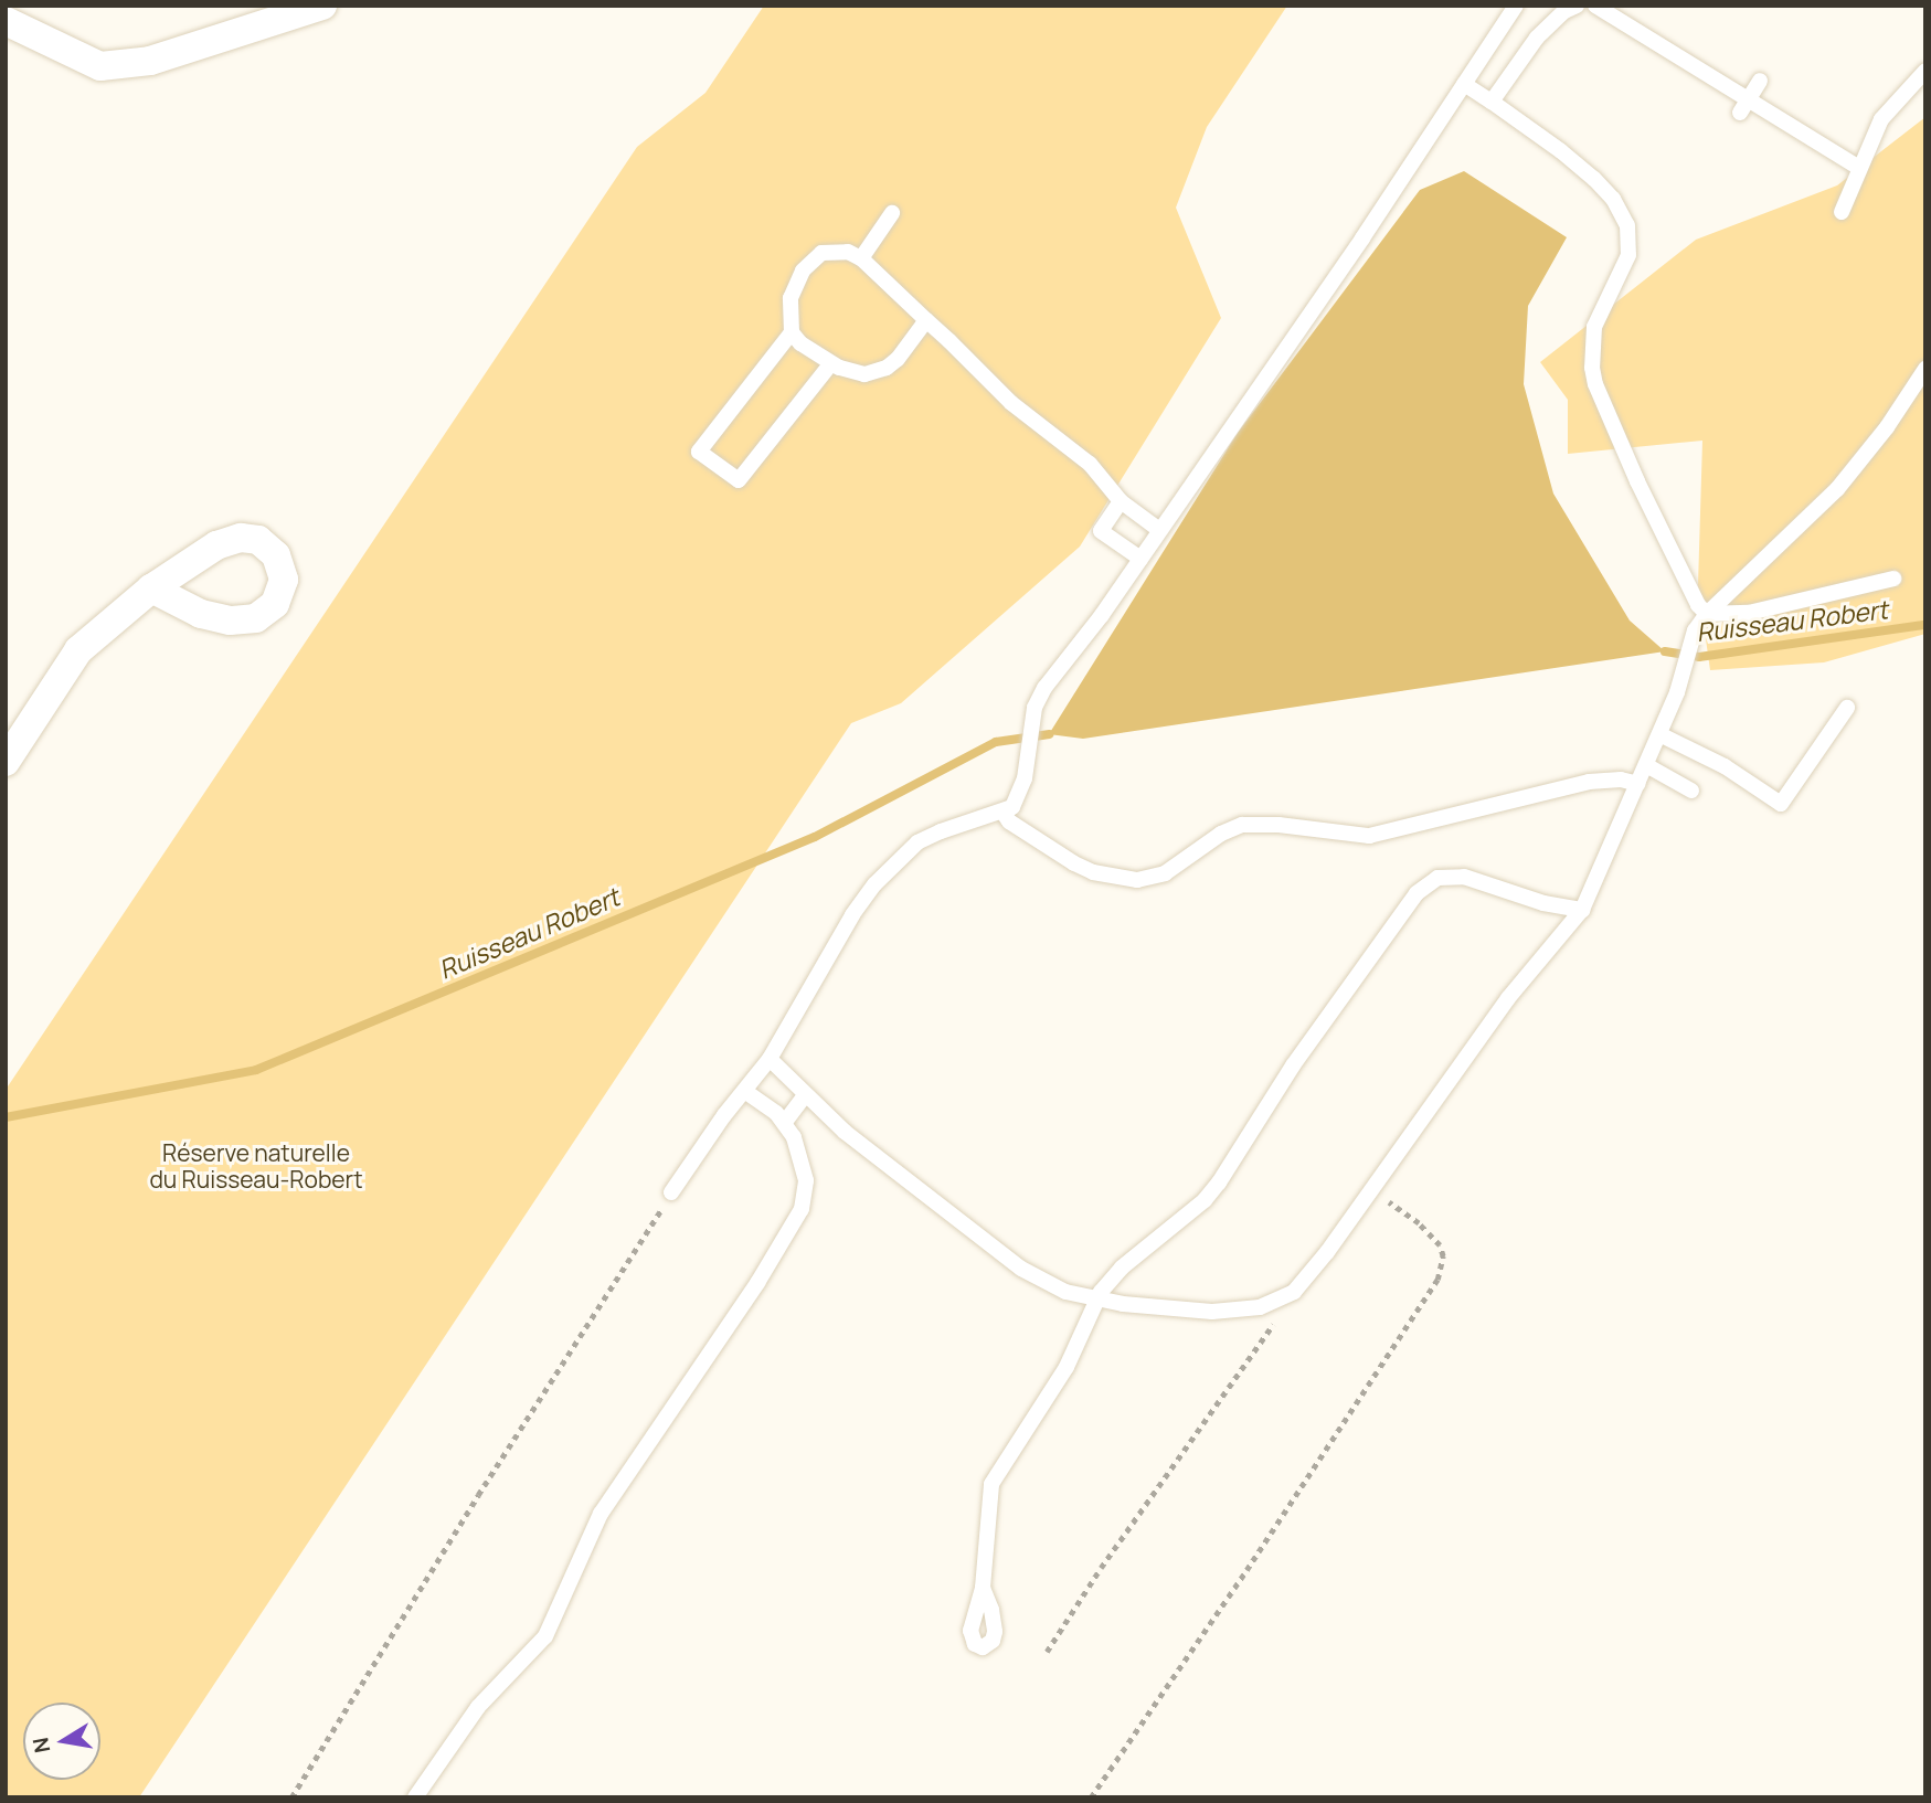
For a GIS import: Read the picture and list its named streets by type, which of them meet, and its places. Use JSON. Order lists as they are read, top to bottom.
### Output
{
  "water": ["Ruisseau Robert"],
  "parks": ["Réserve naturelle du Ruisseau-Robert"],
  "north": "left"
}
